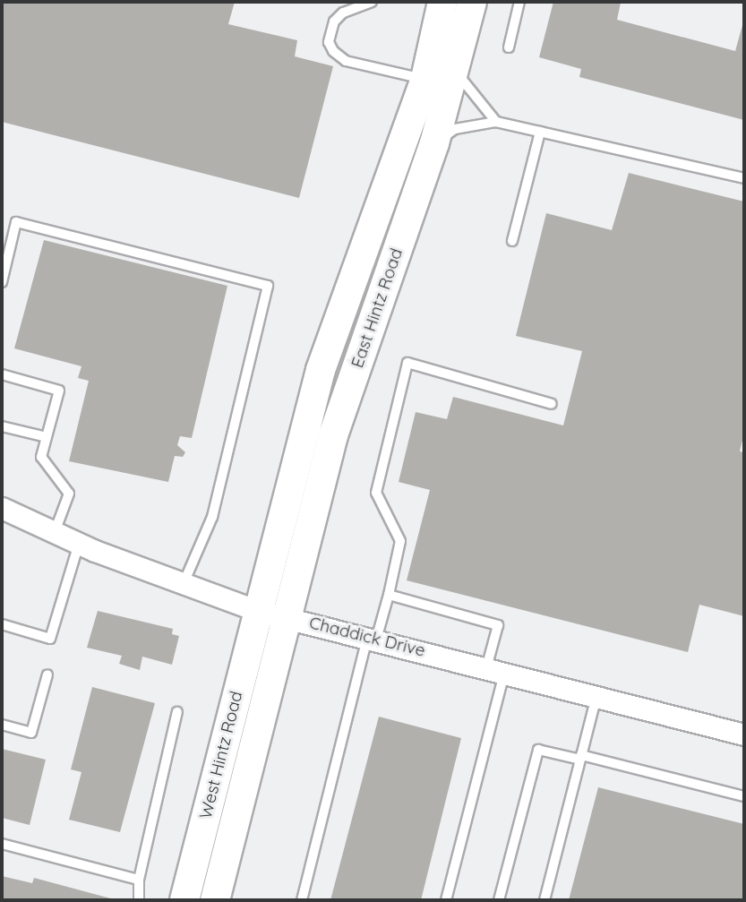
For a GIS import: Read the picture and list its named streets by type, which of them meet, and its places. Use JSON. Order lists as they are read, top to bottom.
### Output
{
  "streets": {
    "main road": ["East Hintz Road", "West Hintz Road"],
    "street": ["Chaddick Drive"]
  },
  "crossings": [
    ["East Hintz Road", "Chaddick Drive"],
    ["East Hintz Road", "West Hintz Road"],
    ["Chaddick Drive", "West Hintz Road"]
  ]
}
